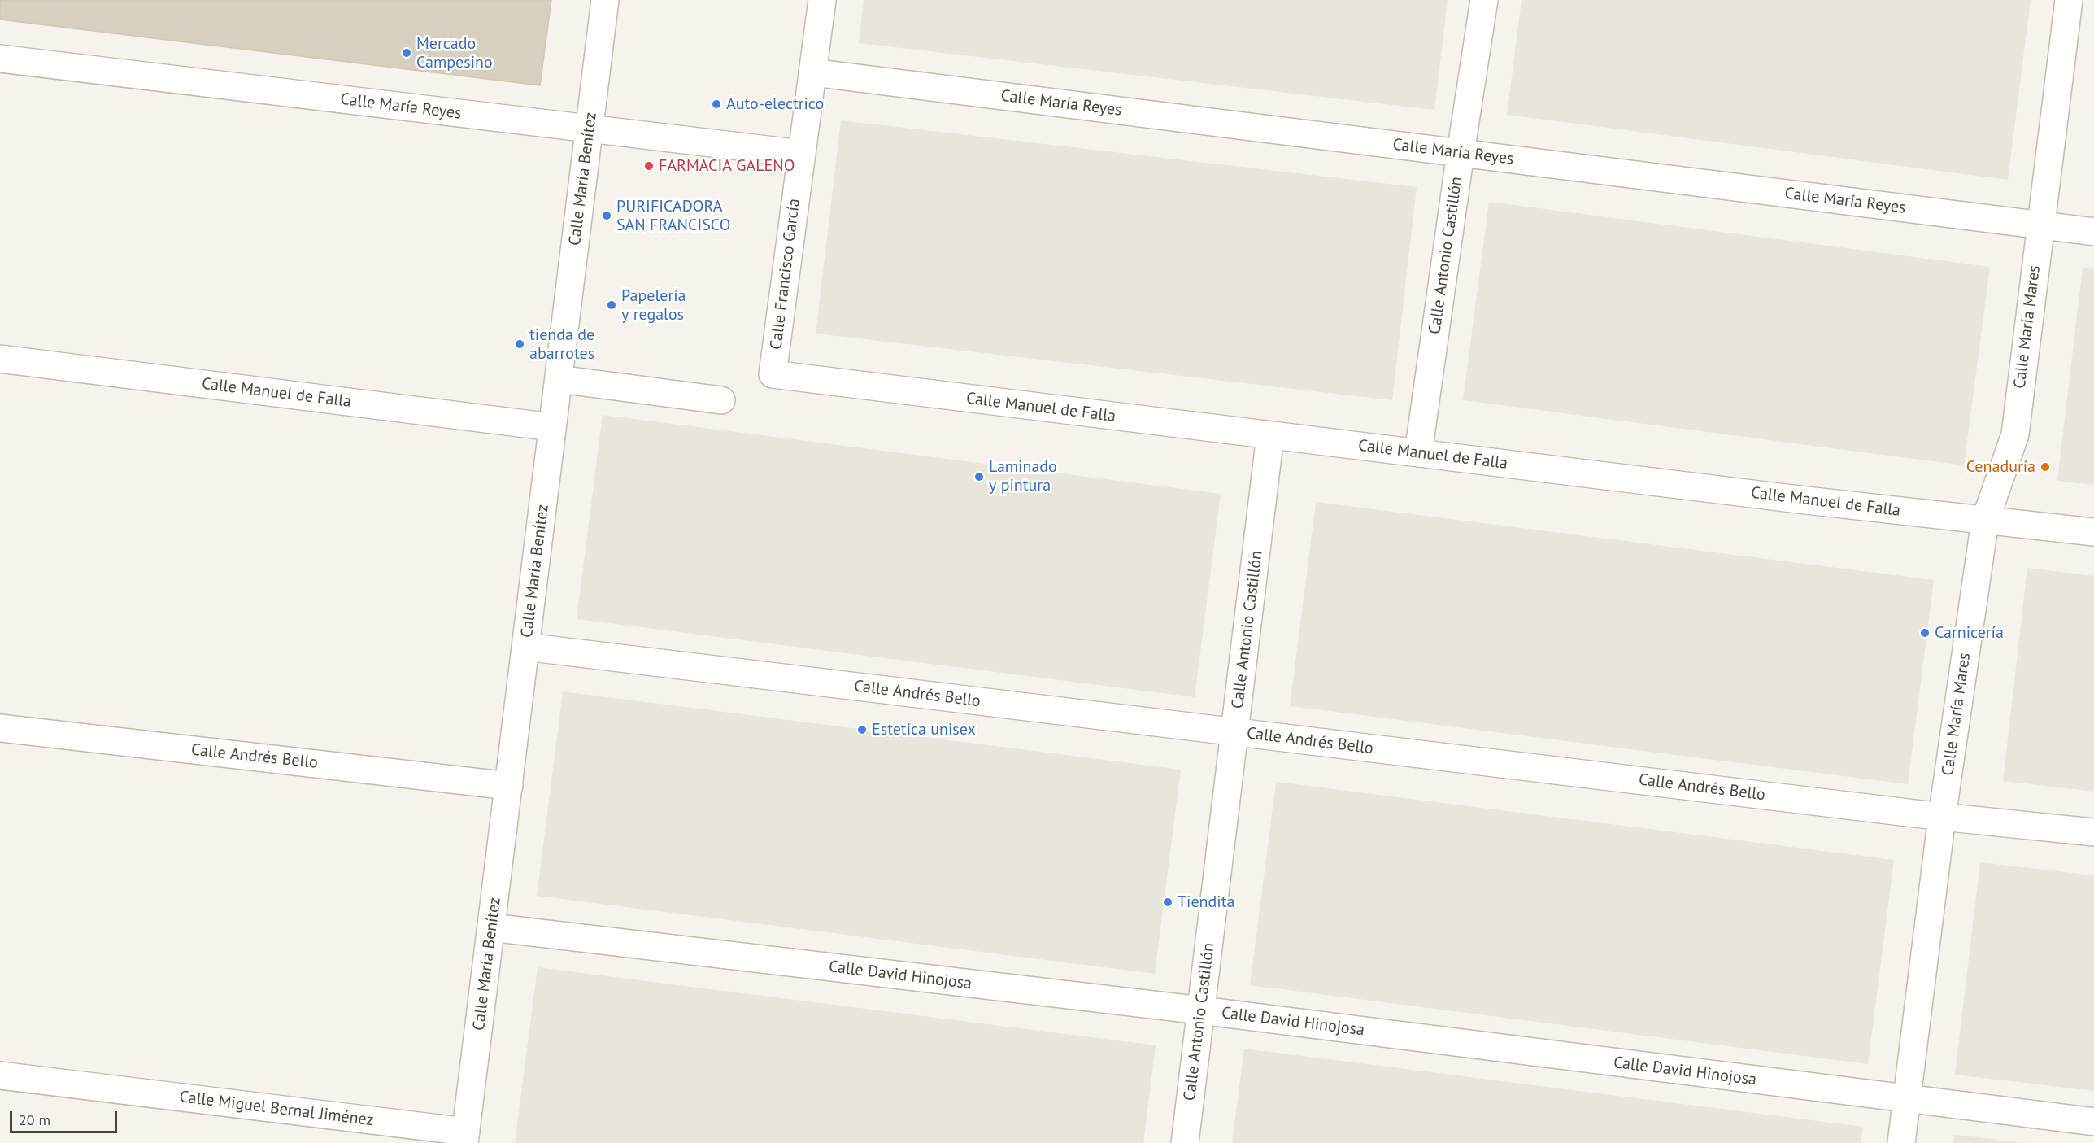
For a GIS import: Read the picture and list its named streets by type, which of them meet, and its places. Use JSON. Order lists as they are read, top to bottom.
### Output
{
  "streets": {
    "street": [
      "Calle María Reyes",
      "Calle María Benítez",
      "Calle Antonio Castillón",
      "Calle Francisco García",
      "Calle María Mares",
      "Calle Manuel de Falla",
      "Calle Andrés Bello",
      "Calle David Hinojosa",
      "Calle Miguel Bernal Jiménez"
    ]
  },
  "crossings": [
    ["Calle María Reyes", "Calle María Benítez"],
    ["Calle María Reyes", "Calle Antonio Castillón"],
    ["Calle María Reyes", "Calle Francisco García"],
    ["Calle María Reyes", "Calle María Mares"],
    ["Calle María Benítez", "Calle Manuel de Falla"],
    ["Calle María Benítez", "Calle Andrés Bello"],
    ["Calle María Benítez", "Calle David Hinojosa"],
    ["Calle María Benítez", "Calle Miguel Bernal Jiménez"],
    ["Calle Antonio Castillón", "Calle Manuel de Falla"],
    ["Calle Antonio Castillón", "Calle Andrés Bello"],
    ["Calle Antonio Castillón", "Calle David Hinojosa"],
    ["Calle Francisco García", "Calle Manuel de Falla"],
    ["Calle María Mares", "Calle Manuel de Falla"],
    ["Calle María Mares", "Calle Andrés Bello"],
    ["Calle María Mares", "Calle David Hinojosa"]
  ],
  "places": [
    "Mercado Campesino",
    "Auto-electrico",
    "FARMACIA GALENO",
    "PURIFICADORA SAN FRANCISCO",
    "Papelería y regalos",
    "tienda de abarrotes",
    "Cenaduría",
    "Laminado y pintura",
    "Carnicería",
    "Estetica unisex",
    "Tiendita"
  ],
  "scale_bar": "20 m"
}
